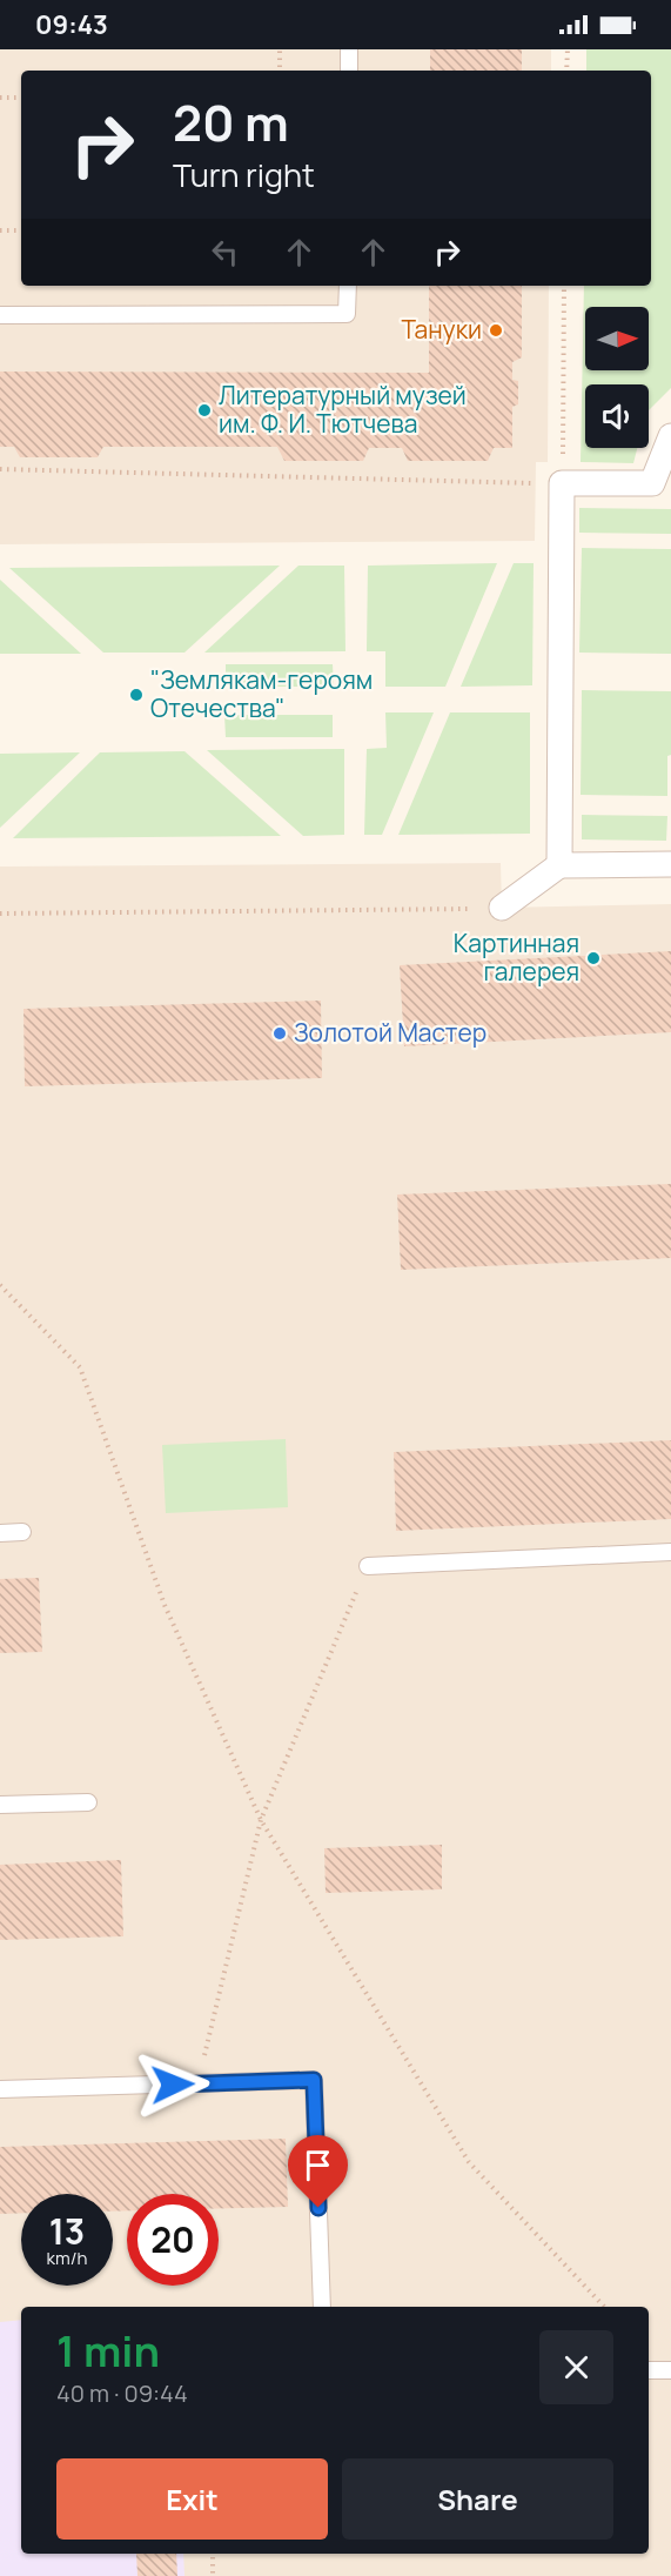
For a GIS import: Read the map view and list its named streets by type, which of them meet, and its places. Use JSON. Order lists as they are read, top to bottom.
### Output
{
  "places": [
    "Тануки",
    "Литературный музей им. Ф. И. Тютчева",
    "\"Землякам-героям Отечества\"",
    "Картинная галерея",
    "Золотой Мастер"
  ],
  "north": "right",
  "page": {
    "status": "09:43",
    "turn": ["20 m", "Turn right"],
    "speed": "13 km/h",
    "limit": "20",
    "heading": ["1 min", "40 m · 09:44"],
    "buttons": ["Exit", "Share"]
  }
}
